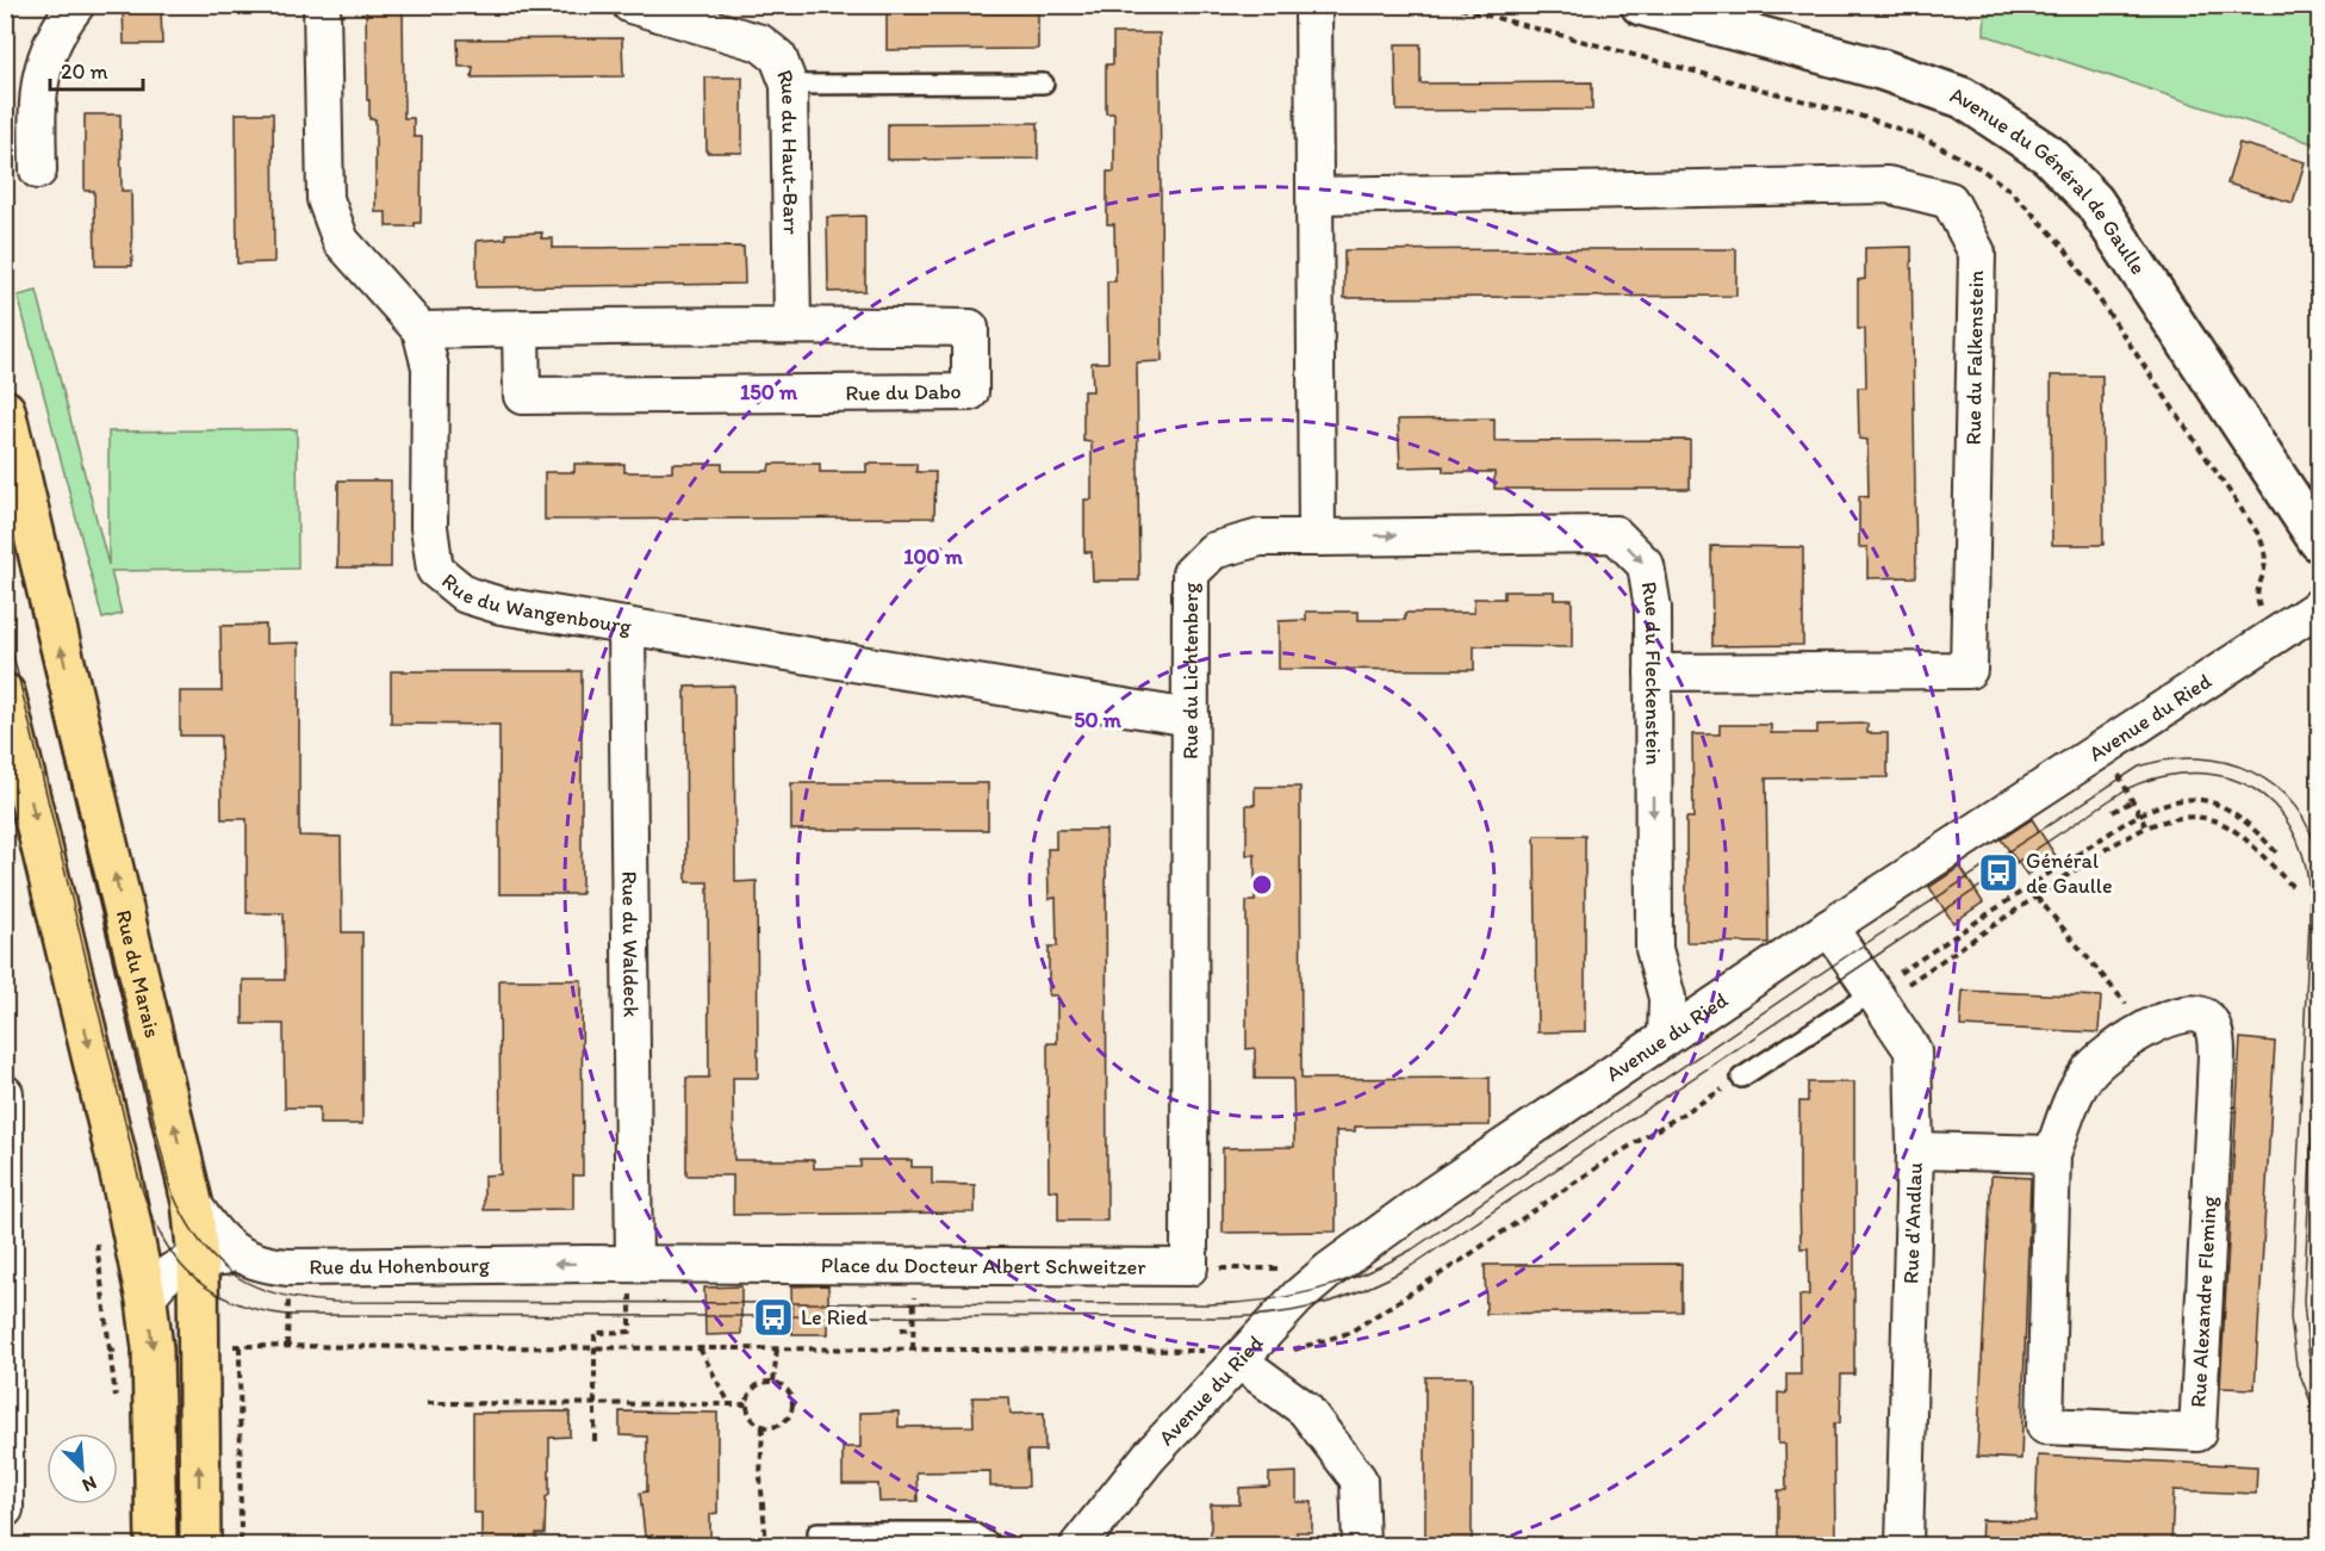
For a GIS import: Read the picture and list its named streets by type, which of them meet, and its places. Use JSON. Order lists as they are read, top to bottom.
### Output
{
  "streets": {
    "main road": ["Rue du Marais"],
    "street": [
      "Rue du Haut-Barr",
      "Avenue du Général de Gaulle",
      "Rue du Falkenstein",
      "Rue du Dabo",
      "Rue du Wangenbourg",
      "Rue du Lichtenberg",
      "Rue du Fleckenstein",
      "Avenue du Ried",
      "Rue du Waldeck",
      "Rue d'Andlau",
      "Rue du Hohenbourg",
      "Place du Docteur Albert Schweitzer",
      "Rue Alexandre Fleming"
    ]
  },
  "crossings": [
    ["Rue du Haut-Barr", "Rue du Dabo"],
    ["Rue du Falkenstein", "Rue du Fleckenstein"],
    ["Rue du Dabo", "Rue du Wangenbourg"],
    ["Rue du Wangenbourg", "Rue du Lichtenberg"],
    ["Rue du Wangenbourg", "Rue du Waldeck"],
    ["Rue du Lichtenberg", "Rue du Fleckenstein"],
    ["Rue du Lichtenberg", "Place du Docteur Albert Schweitzer"],
    ["Rue du Fleckenstein", "Avenue du Ried"],
    ["Avenue du Ried", "Rue d'Andlau"],
    ["Rue du Waldeck", "Rue du Hohenbourg"],
    ["Rue du Waldeck", "Place du Docteur Albert Schweitzer"],
    ["Rue du Marais", "Rue du Hohenbourg"],
    ["Rue du Hohenbourg", "Place du Docteur Albert Schweitzer"]
  ],
  "one_way": ["Rue du Hohenbourg"],
  "places": {
    "bus stop": ["Général de Gaulle", "Le Ried"]
  },
  "scale_bar": "20 m",
  "north": "bottom right",
  "rings": ["150 m", "100 m", "50 m"]
}
